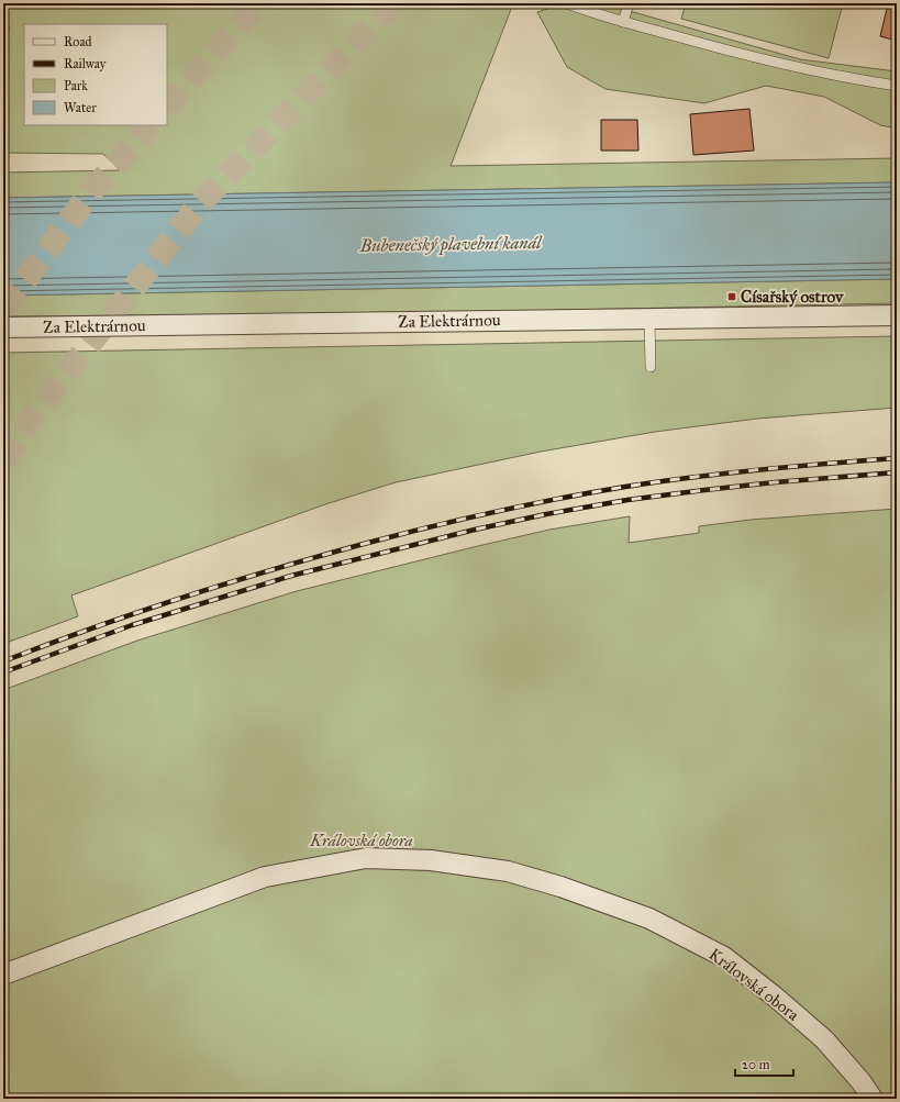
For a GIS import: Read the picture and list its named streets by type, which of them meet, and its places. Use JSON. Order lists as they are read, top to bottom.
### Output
{
  "streets": {
    "street": ["Za Elektrárnou", "Královská obora"]
  },
  "water": ["Bubenečský plavební kanál"],
  "parks": ["Královská obora"],
  "places": {
    "transit": ["Císařský ostrov"]
  },
  "legend": [
    "Road",
    "Railway",
    "Park",
    "Water"
  ],
  "scale_bar": "20 m"
}
